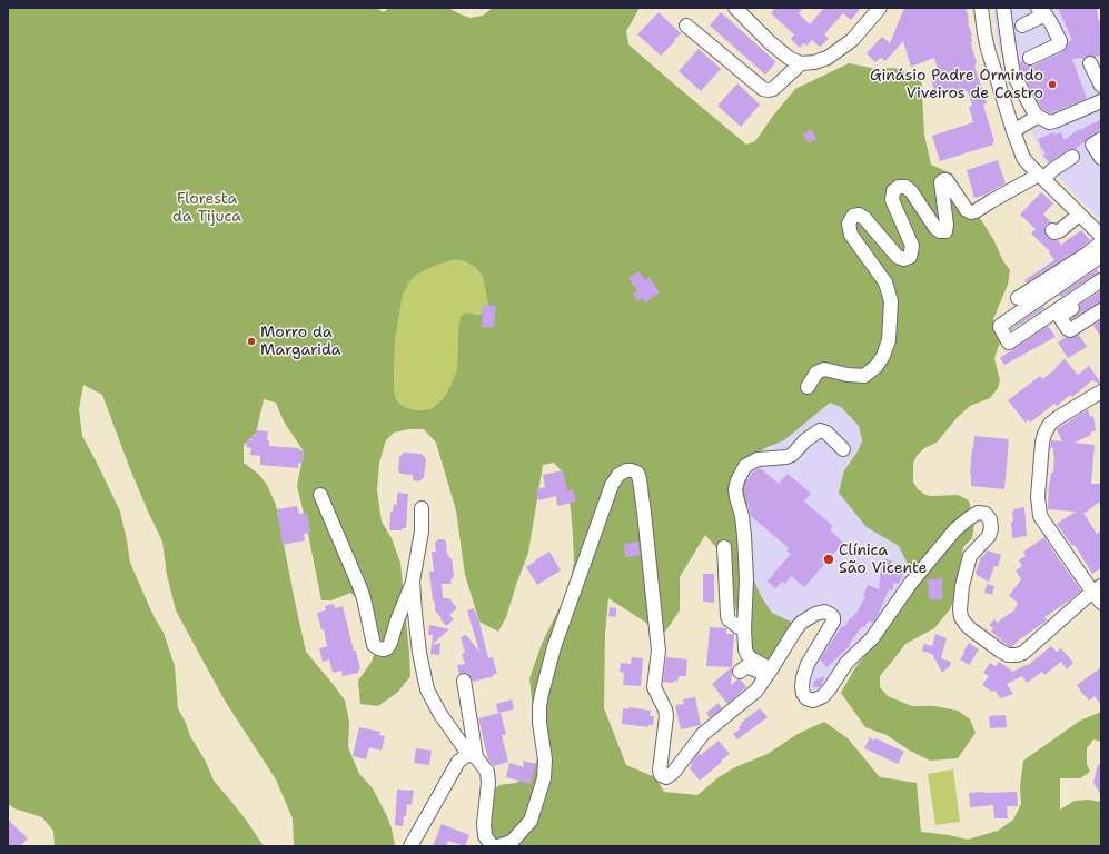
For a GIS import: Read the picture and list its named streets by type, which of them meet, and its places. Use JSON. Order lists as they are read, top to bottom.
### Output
{
  "parks": ["Floresta da Tijuca"],
  "places": ["Ginásio Padre Ormindo Viveiros de Castro", "Morro da Margarida", "Clínica São Vicente"]
}
